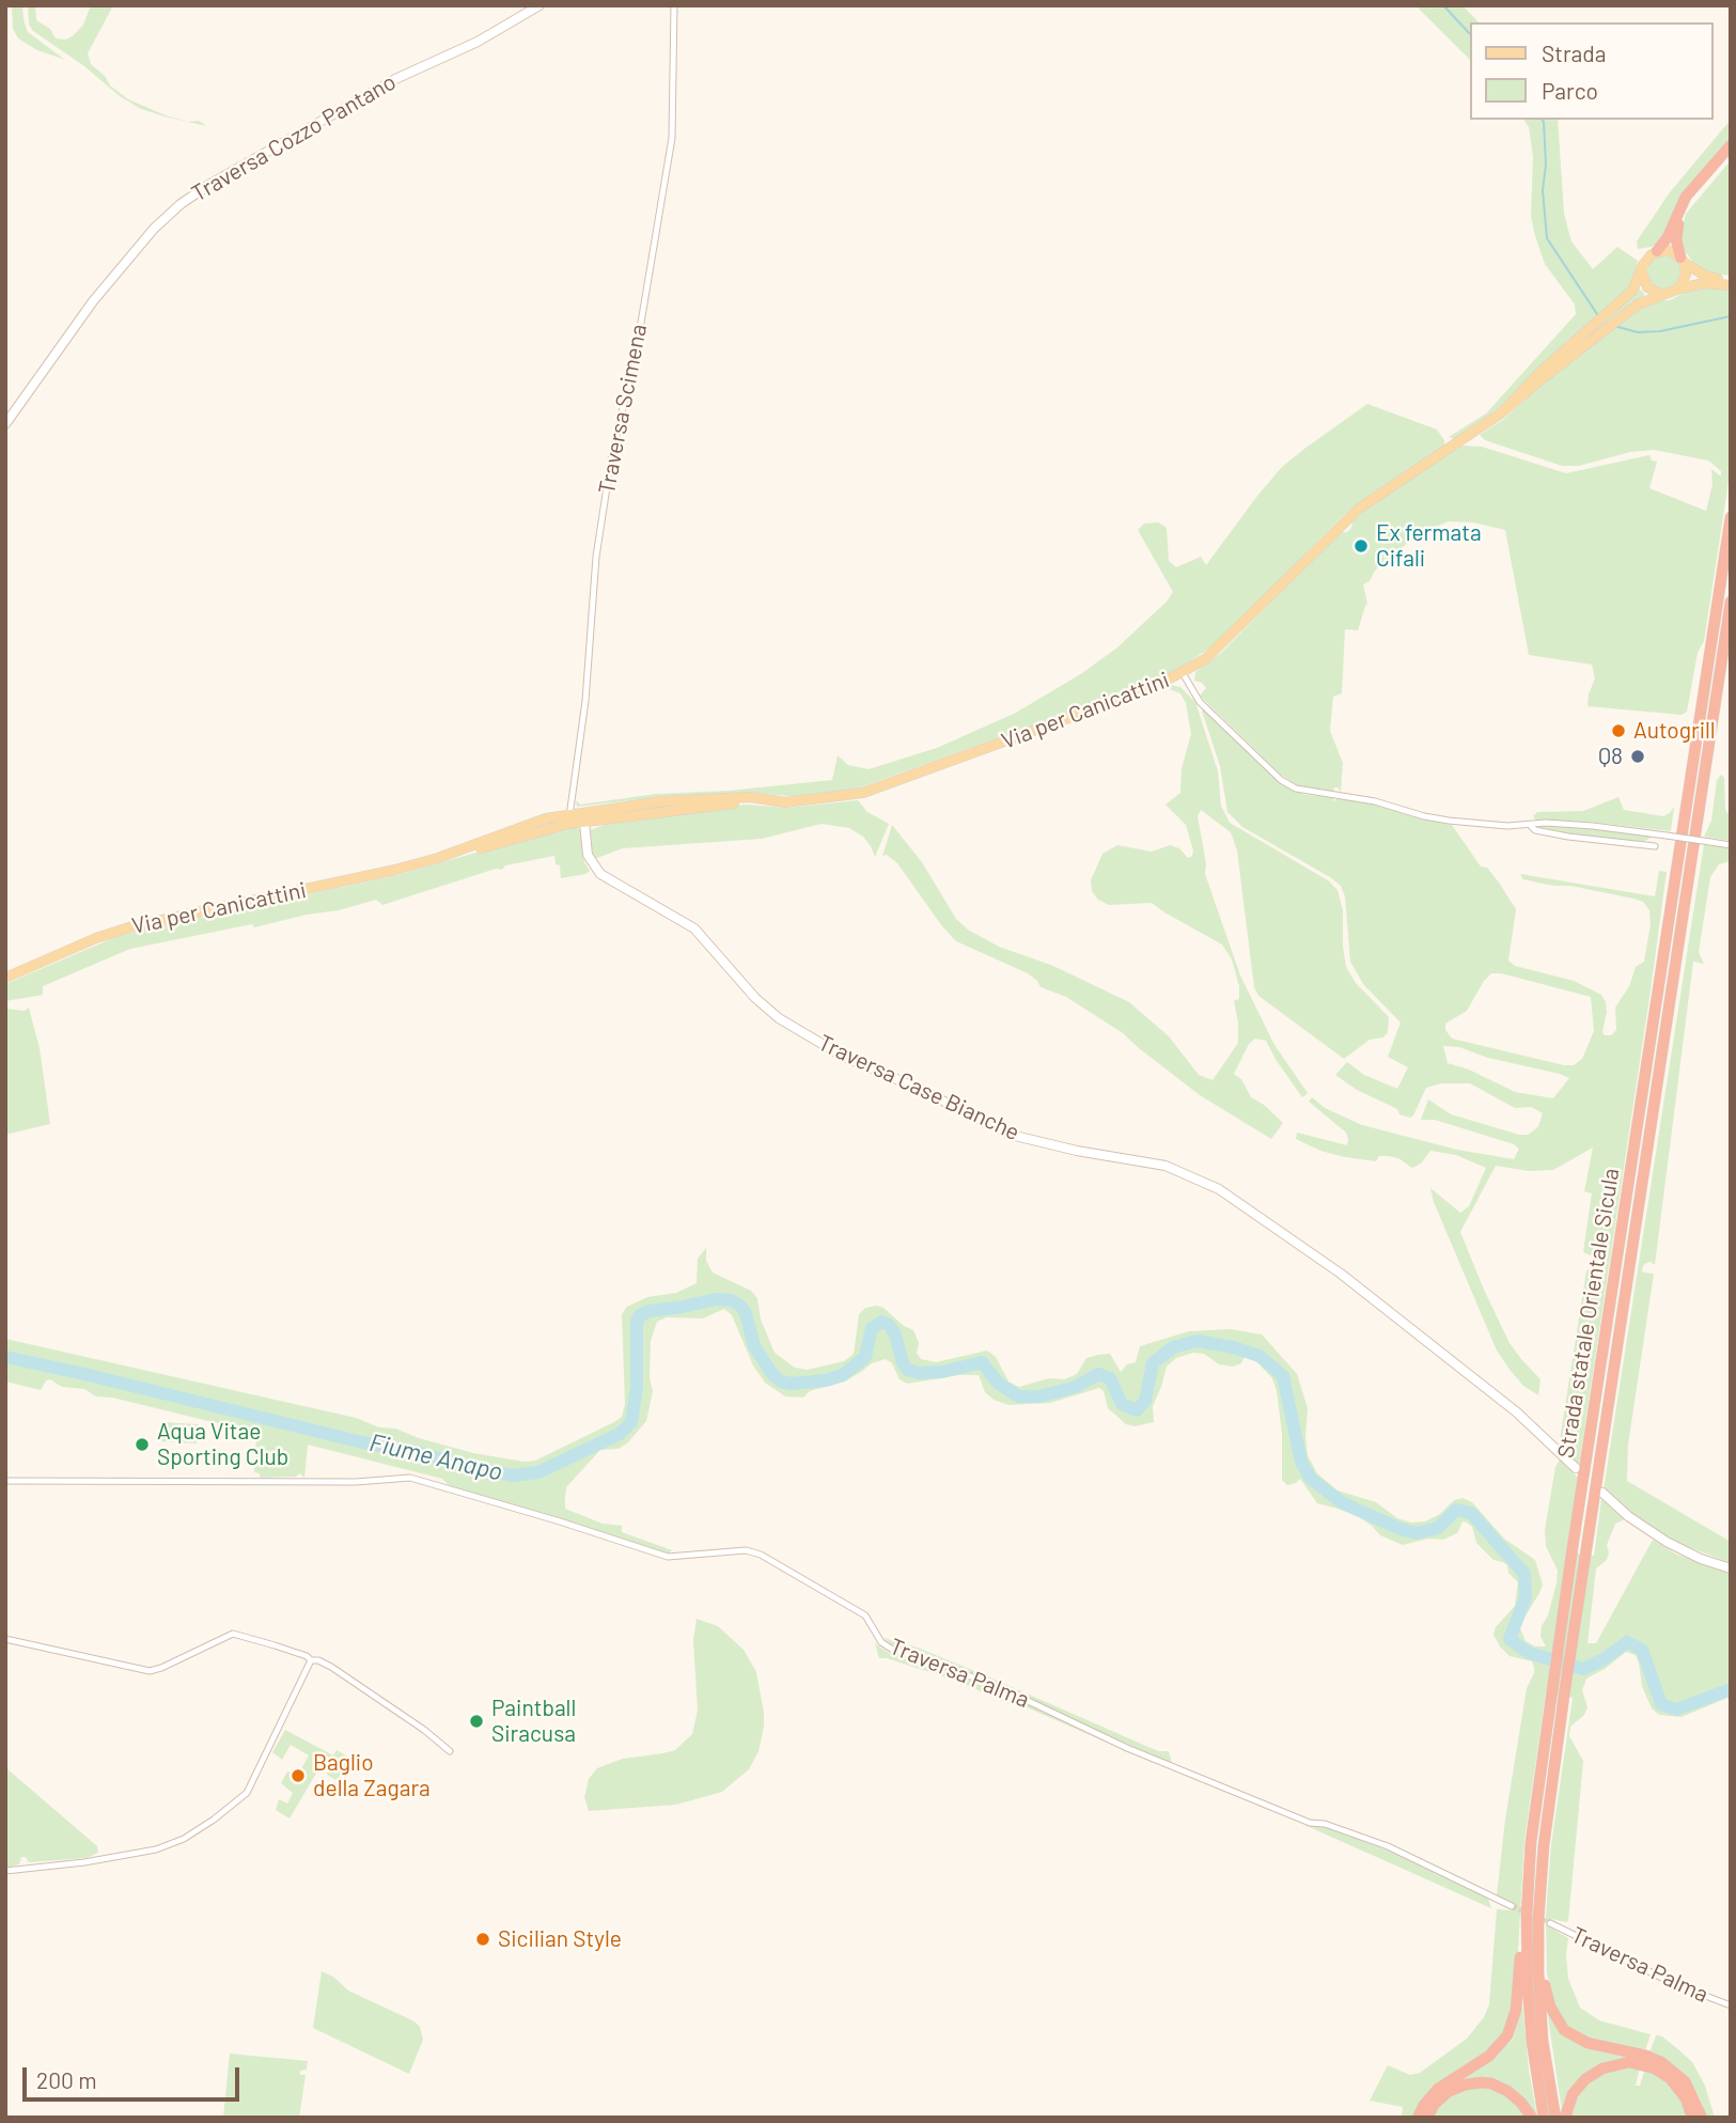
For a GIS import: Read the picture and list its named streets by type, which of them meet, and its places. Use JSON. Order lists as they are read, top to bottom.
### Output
{
  "streets": {
    "highway": ["Strada statale Orientale Sicula"],
    "main road": ["Via per Canicattini"],
    "street": [
      "Traversa Cozzo Pantano",
      "Traversa Scimena",
      "Traversa Case Bianche",
      "Traversa Palma"
    ]
  },
  "crossings": [
    ["Traversa Scimena", "Via per Canicattini"],
    ["Via per Canicattini", "Traversa Case Bianche"]
  ],
  "water": ["Fiume Anapo"],
  "places": [
    "Ex fermata Cifali",
    "Autogrill",
    "Q8",
    "Aqua Vitae Sporting Club",
    "Paintball Siracusa",
    "Baglio della Zagara",
    "Sicilian Style"
  ],
  "legend": ["Strada", "Parco"],
  "scale_bar": "200 m"
}
